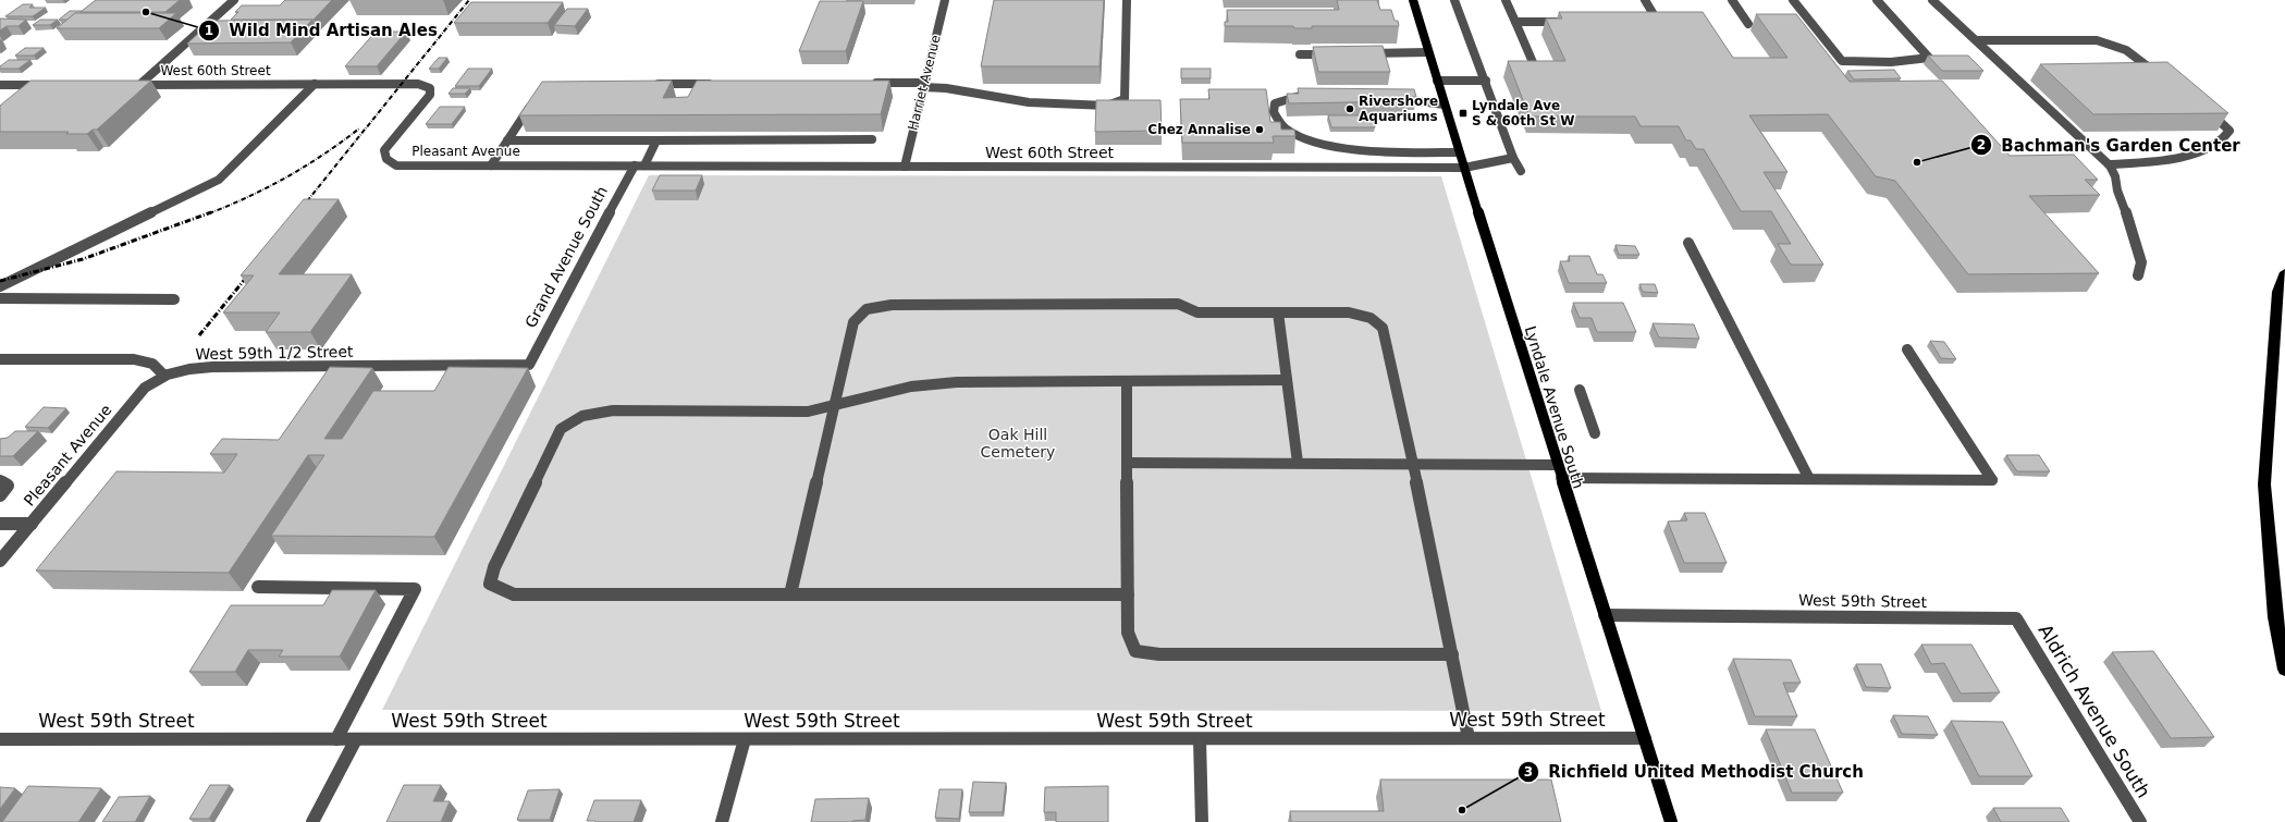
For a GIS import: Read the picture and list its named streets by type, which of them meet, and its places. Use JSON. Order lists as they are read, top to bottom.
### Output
{
  "streets": {
    "main road": ["Lyndale Avenue South"],
    "street": [
      "West 60th Street",
      "Harriet Avenue",
      "Pleasant Avenue",
      "Grand Avenue South",
      "West 59th 1/2 Street",
      "West 59th Street",
      "Aldrich Avenue South"
    ]
  },
  "crossings": [
    ["West 60th Street", "Harriet Avenue"],
    ["West 60th Street", "Pleasant Avenue"],
    ["West 60th Street", "Grand Avenue South"],
    ["West 60th Street", "Lyndale Avenue South"],
    ["Pleasant Avenue", "Grand Avenue South"],
    ["Pleasant Avenue", "West 59th 1/2 Street"],
    ["Grand Avenue South", "West 59th 1/2 Street"],
    ["Lyndale Avenue South", "West 59th Street"],
    ["West 59th Street", "Aldrich Avenue South"]
  ],
  "parks": ["Oak Hill Cemetery"],
  "places": {
    "other": [
      "Wild Mind Artisan Ales",
      "Rivershore Aquariums",
      "Chez Annalise",
      "Bachman's Garden Center",
      "Richfield United Methodist Church"
    ],
    "transit": ["Lyndale Ave S & 60th St W"]
  }
}
